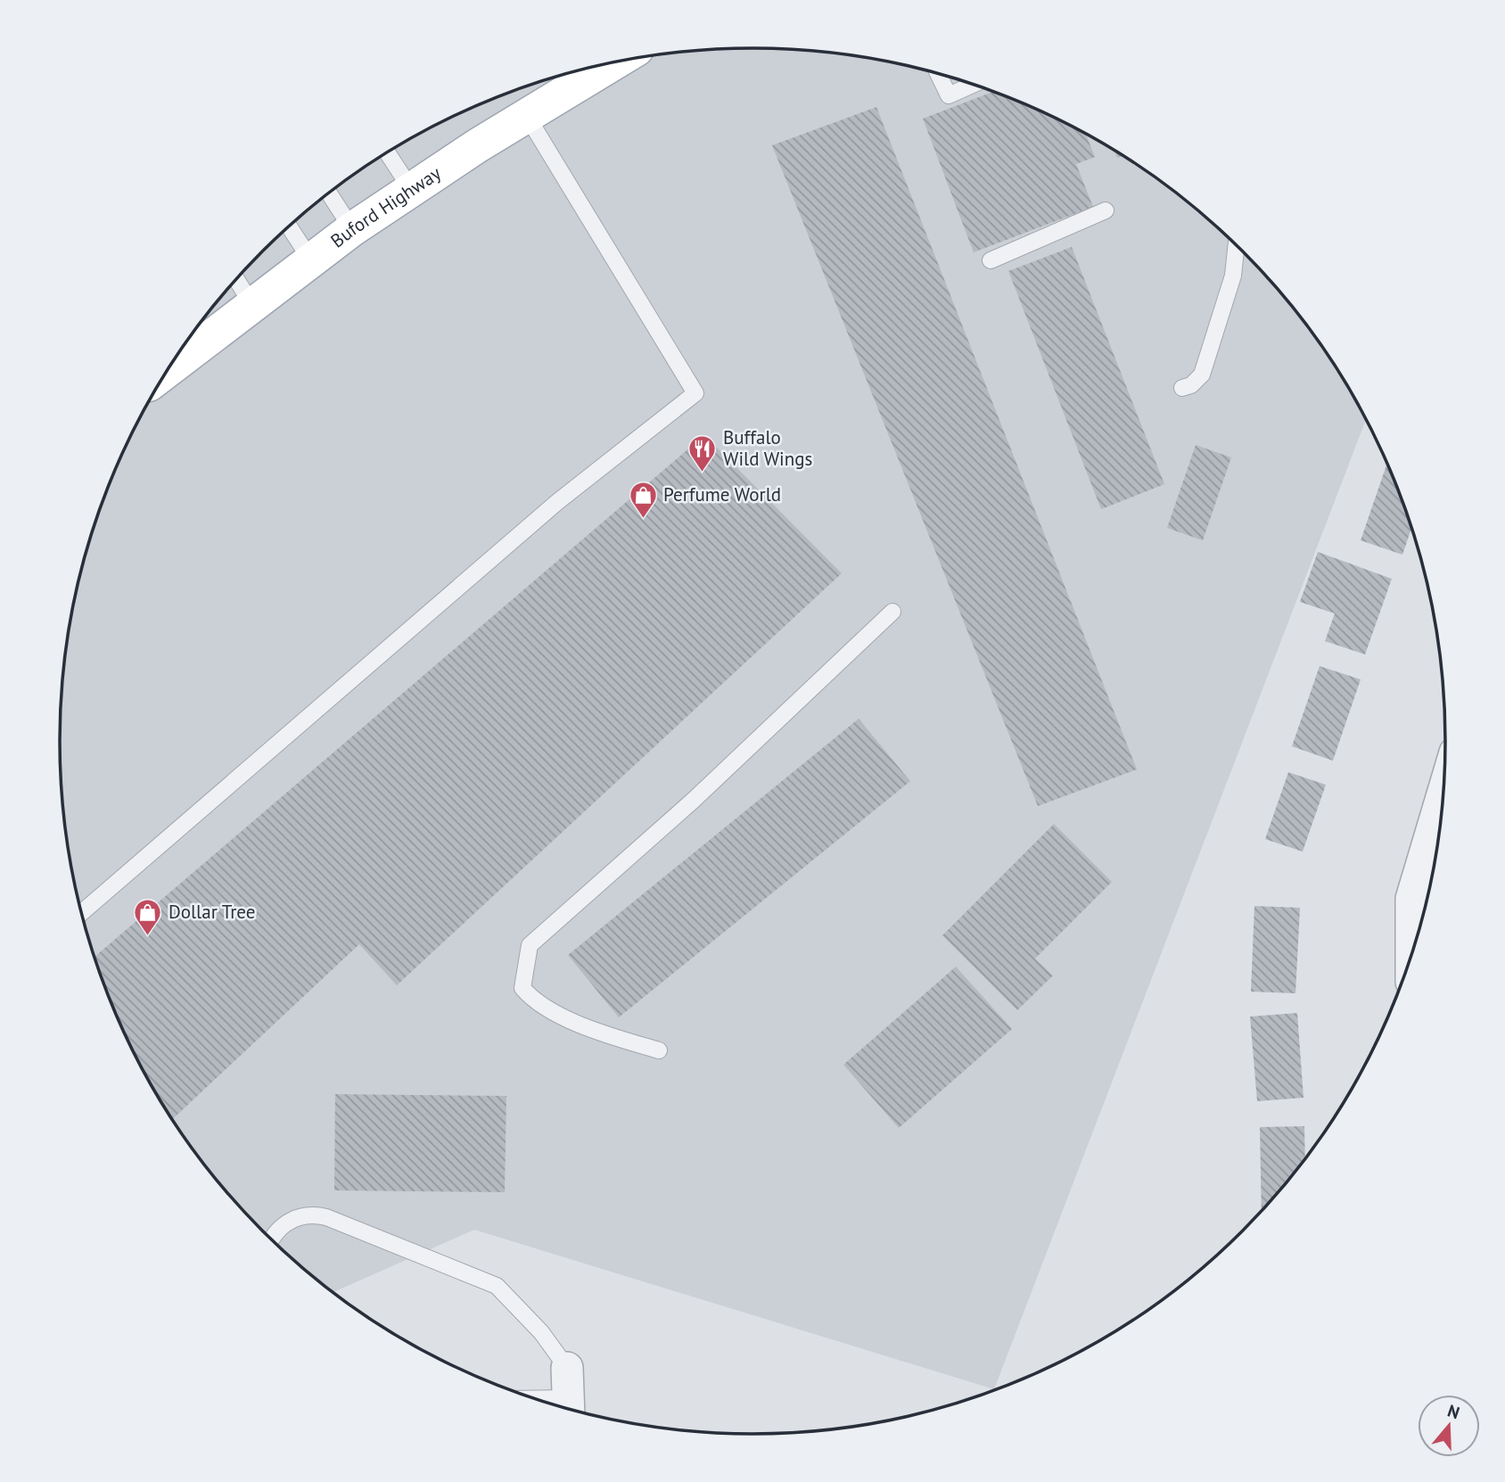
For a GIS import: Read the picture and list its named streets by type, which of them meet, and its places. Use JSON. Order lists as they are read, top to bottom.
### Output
{
  "streets": {
    "main road": ["Buford Highway"]
  },
  "places": {
    "restaurant": ["Buffalo Wild Wings"],
    "shop": ["Perfume World", "Dollar Tree"]
  },
  "north": "top"
}
